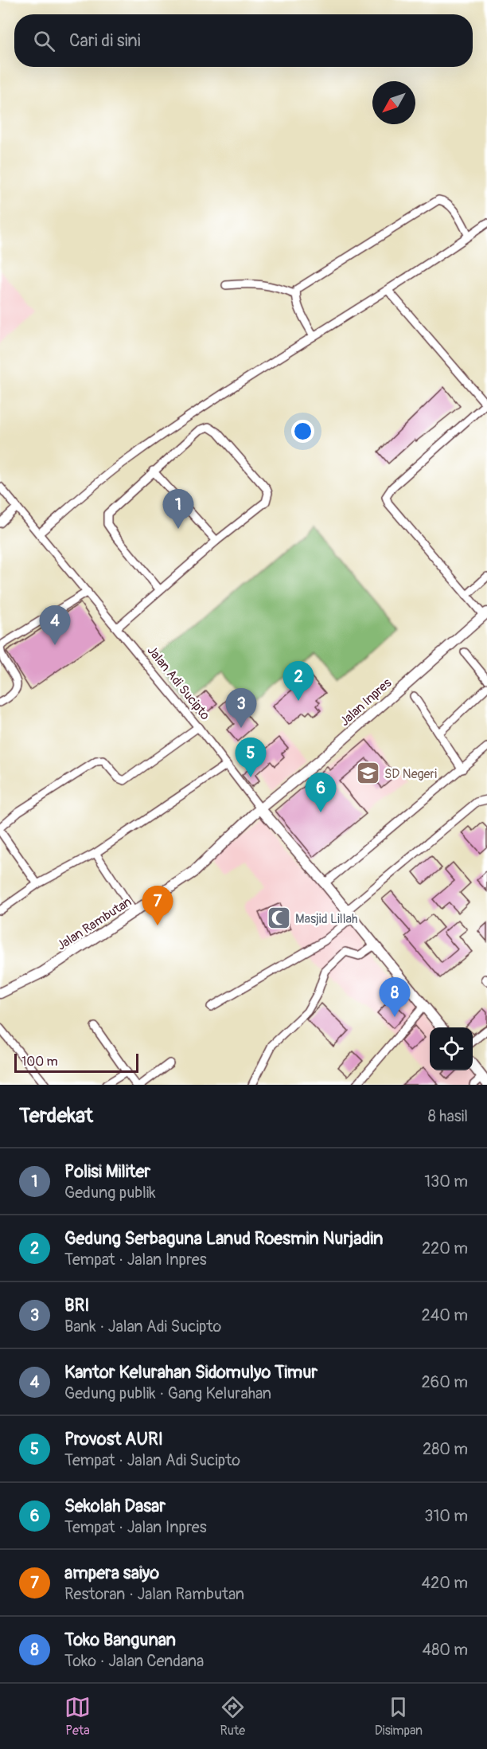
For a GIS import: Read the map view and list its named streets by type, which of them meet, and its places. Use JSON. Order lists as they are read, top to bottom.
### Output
{
  "streets": {
    "main road": ["Jalan Adi Sucipto", "Jalan Inpres", "Jalan Rambutan"]
  },
  "crossings": [
    ["Jalan Adi Sucipto", "Jalan Inpres"],
    ["Jalan Adi Sucipto", "Jalan Rambutan"],
    ["Jalan Inpres", "Jalan Rambutan"]
  ],
  "places": {
    "school or university": ["SD Negeri"],
    "mosque": ["Masjid Lillah"]
  },
  "scale_bar": "100 m",
  "north": "bottom left",
  "page": {
    "search": "Cari di sini",
    "pins": [
      "1",
      "4",
      "2",
      "3",
      "5",
      "6",
      "7",
      "8"
    ],
    "scale": "100 m",
    "heading": ["Terdekat", "8 hasil"],
    "list": [
      {
        "mark": "1",
        "name": "Polisi Militer",
        "note": "Gedung publik",
        "value": "130 m"
      },
      {
        "mark": "2",
        "name": "Gedung Serbaguna Lanud Roesmin Nurjadin",
        "note": "Tempat · Jalan Inpres",
        "value": "220 m"
      },
      {
        "mark": "3",
        "name": "BRI",
        "note": "Bank · Jalan Adi Sucipto",
        "value": "240 m"
      },
      {
        "mark": "4",
        "name": "Kantor Kelurahan Sidomulyo Timur",
        "note": "Gedung publik · Gang Kelurahan",
        "value": "260 m"
      },
      {
        "mark": "5",
        "name": "Provost AURI",
        "note": "Tempat · Jalan Adi Sucipto",
        "value": "280 m"
      },
      {
        "mark": "6",
        "name": "Sekolah Dasar",
        "note": "Tempat · Jalan Inpres",
        "value": "310 m"
      },
      {
        "mark": "7",
        "name": "ampera saiyo",
        "note": "Restoran · Jalan Rambutan",
        "value": "420 m"
      },
      {
        "mark": "8",
        "name": "Toko Bangunan",
        "note": "Toko · Jalan Cendana",
        "value": "480 m"
      }
    ],
    "nav": ["Peta", "Rute", "Disimpan"]
  }
}
